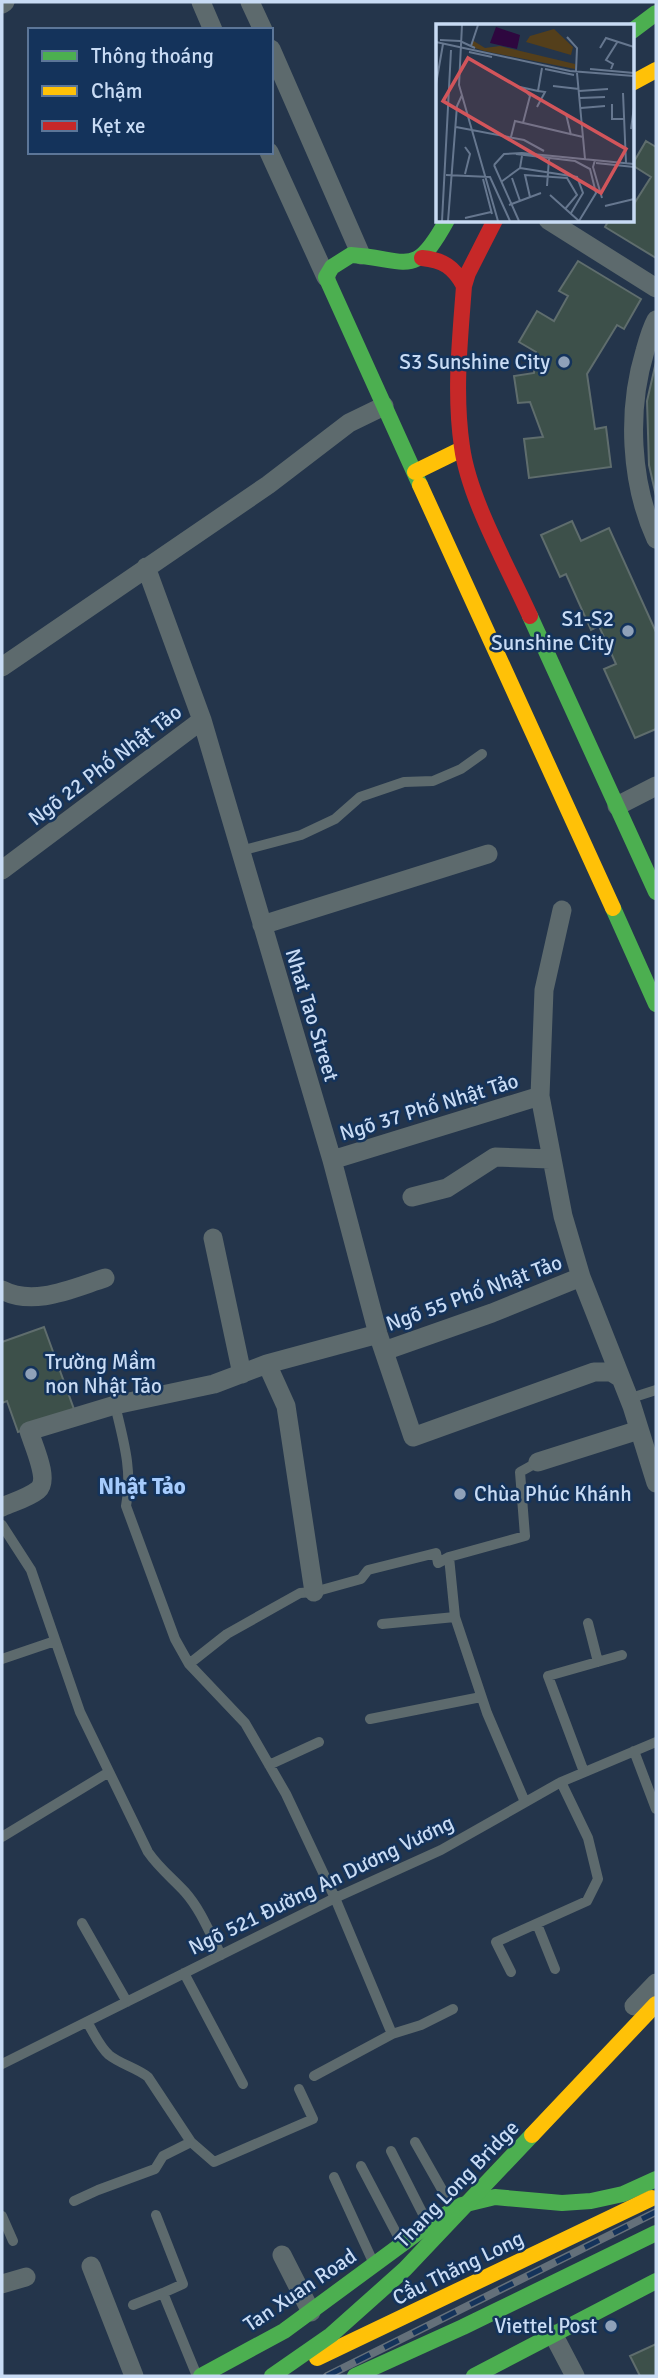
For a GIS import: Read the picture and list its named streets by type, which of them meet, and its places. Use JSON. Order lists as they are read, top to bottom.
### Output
{
  "streets": {
    "main road": ["Thang Long Bridge", "Cầu Thăng Long", "Tan Xuan Road"],
    "street": [
      "Ngõ 22 Phố Nhật Tảo",
      "Nhat Tao Street",
      "Ngõ 37 Phố Nhật Tảo",
      "Ngõ 55 Phố Nhật Tảo"
    ],
    "lane": ["Ngõ 521 Đường An Dương Vương"]
  },
  "crossings": [
    ["Ngõ 22 Phố Nhật Tảo", "Nhat Tao Street"],
    ["Nhat Tao Street", "Ngõ 37 Phố Nhật Tảo"],
    ["Nhat Tao Street", "Ngõ 55 Phố Nhật Tảo"],
    ["Thang Long Bridge", "Cầu Thăng Long"]
  ],
  "districts": ["Nhật Tảo"],
  "places": [
    "S3 Sunshine City",
    "S1-S2 Sunshine City",
    "Trường Mầm non Nhật Tảo",
    "Chùa Phúc Khánh",
    "Viettel Post"
  ],
  "legend": ["Thông thoáng", "Chậm", "Kẹt xe"]
}
